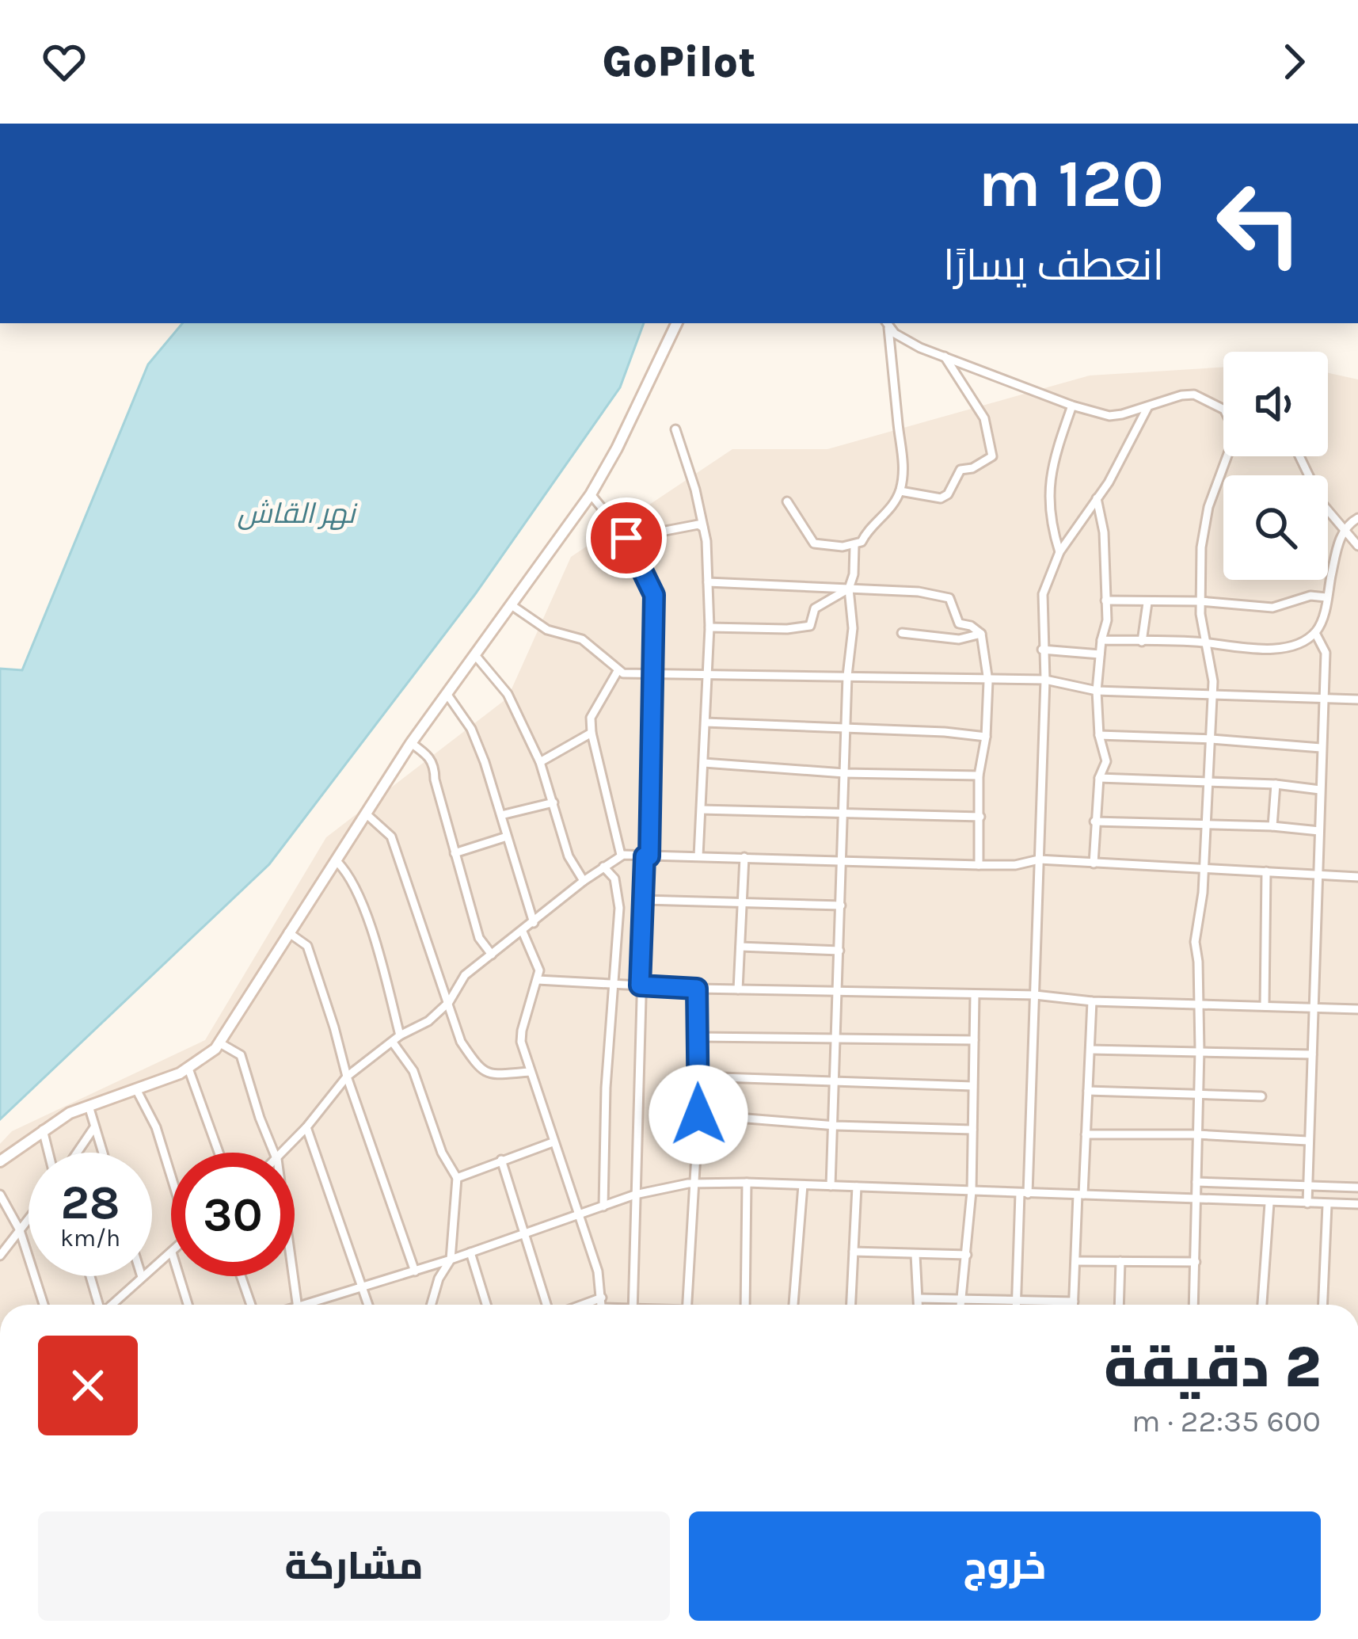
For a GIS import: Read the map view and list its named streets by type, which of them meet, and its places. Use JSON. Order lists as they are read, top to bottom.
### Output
{
  "water": ["نهر القاش"],
  "page": {
    "header": "GoPilot",
    "turn": ["120 m", "انعطف يسارًا"],
    "speed": "28 km/h",
    "limit": "30",
    "heading": ["2 دقيقة", "600 m · 22:35"],
    "buttons": ["خروج", "مشاركة"]
  }
}
